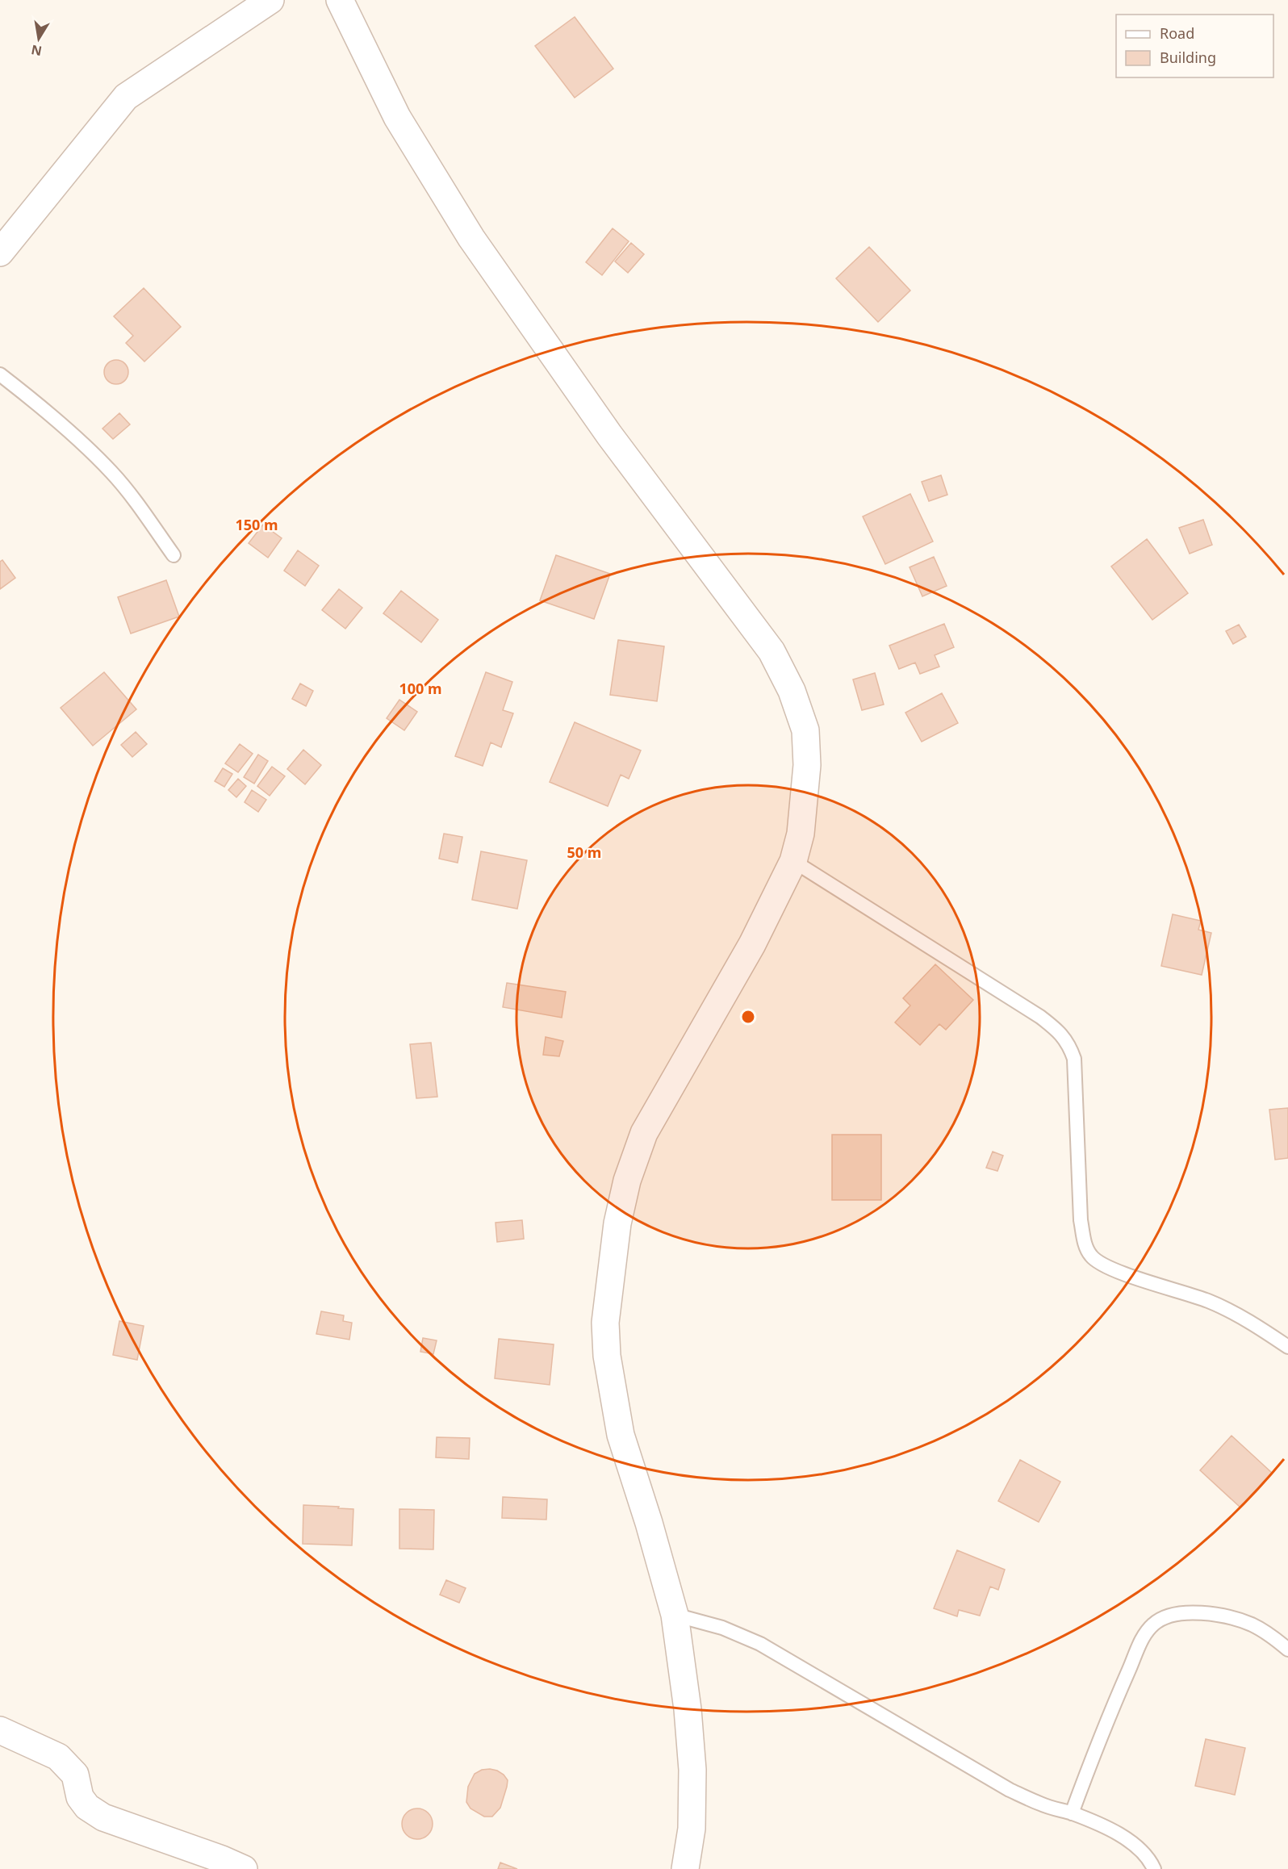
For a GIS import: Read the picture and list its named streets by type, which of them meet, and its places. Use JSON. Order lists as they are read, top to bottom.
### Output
{
  "legend": ["Road", "Building"],
  "north": "bottom",
  "rings": ["150 m", "100 m", "50 m"]
}
